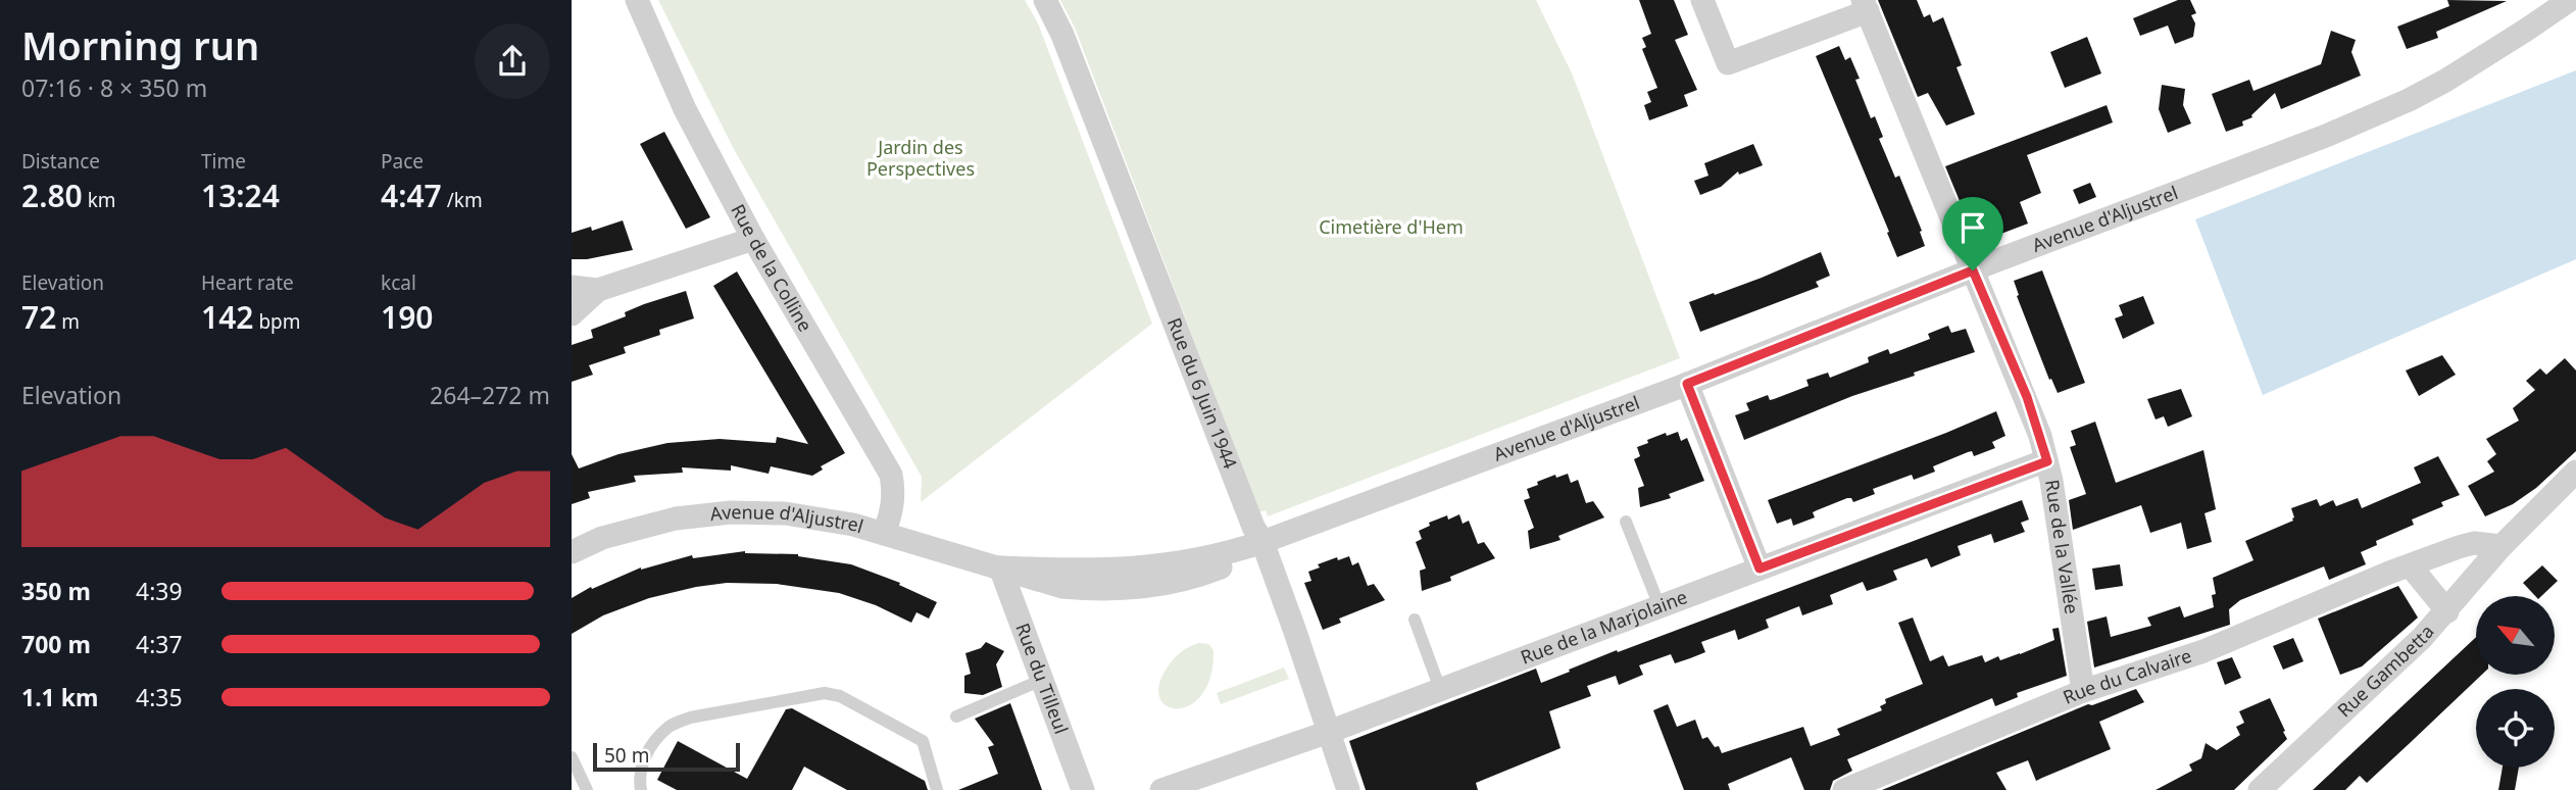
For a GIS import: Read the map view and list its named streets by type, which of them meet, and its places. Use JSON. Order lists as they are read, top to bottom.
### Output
{
  "streets": {
    "street": [
      "Avenue d'Aljustrel",
      "Rue de la Colline",
      "Rue du 6 Juin 1944",
      "Rue de la Vallée",
      "Rue de la Marjolaine",
      "Rue Gambetta",
      "Rue du Calvaire",
      "Rue du Tilleul"
    ]
  },
  "crossings": [
    ["Avenue d'Aljustrel", "Rue de la Colline"],
    ["Avenue d'Aljustrel", "Rue du 6 Juin 1944"],
    ["Avenue d'Aljustrel", "Rue de la Vallée"],
    ["Avenue d'Aljustrel", "Rue du Tilleul"],
    ["Rue du 6 Juin 1944", "Rue de la Marjolaine"],
    ["Rue de la Vallée", "Rue de la Marjolaine"],
    ["Rue de la Vallée", "Rue du Calvaire"],
    ["Rue Gambetta", "Rue du Calvaire"]
  ],
  "parks": ["Jardin des Perspectives", "Cimetière d'Hem"],
  "scale_bar": "50 m",
  "north": "top left",
  "page": {
    "heading": ["Morning run", "07:16 · 8 × 350 m"],
    "stats": [
      ["Distance", "2.80 km"],
      ["Time", "13:24"],
      ["Pace", "4:47 /km"],
      ["Elevation", "72 m"],
      ["Heart rate", "142 bpm"],
      ["kcal", "190"]
    ],
    "chart": ["Elevation", "264–272 m"],
    "list": [
      {
        "name": "350 m",
        "note": "4:39"
      },
      {
        "name": "700 m",
        "note": "4:37"
      },
      {
        "name": "1.1 km",
        "note": "4:35"
      }
    ],
    "scale": "50 m"
  }
}
